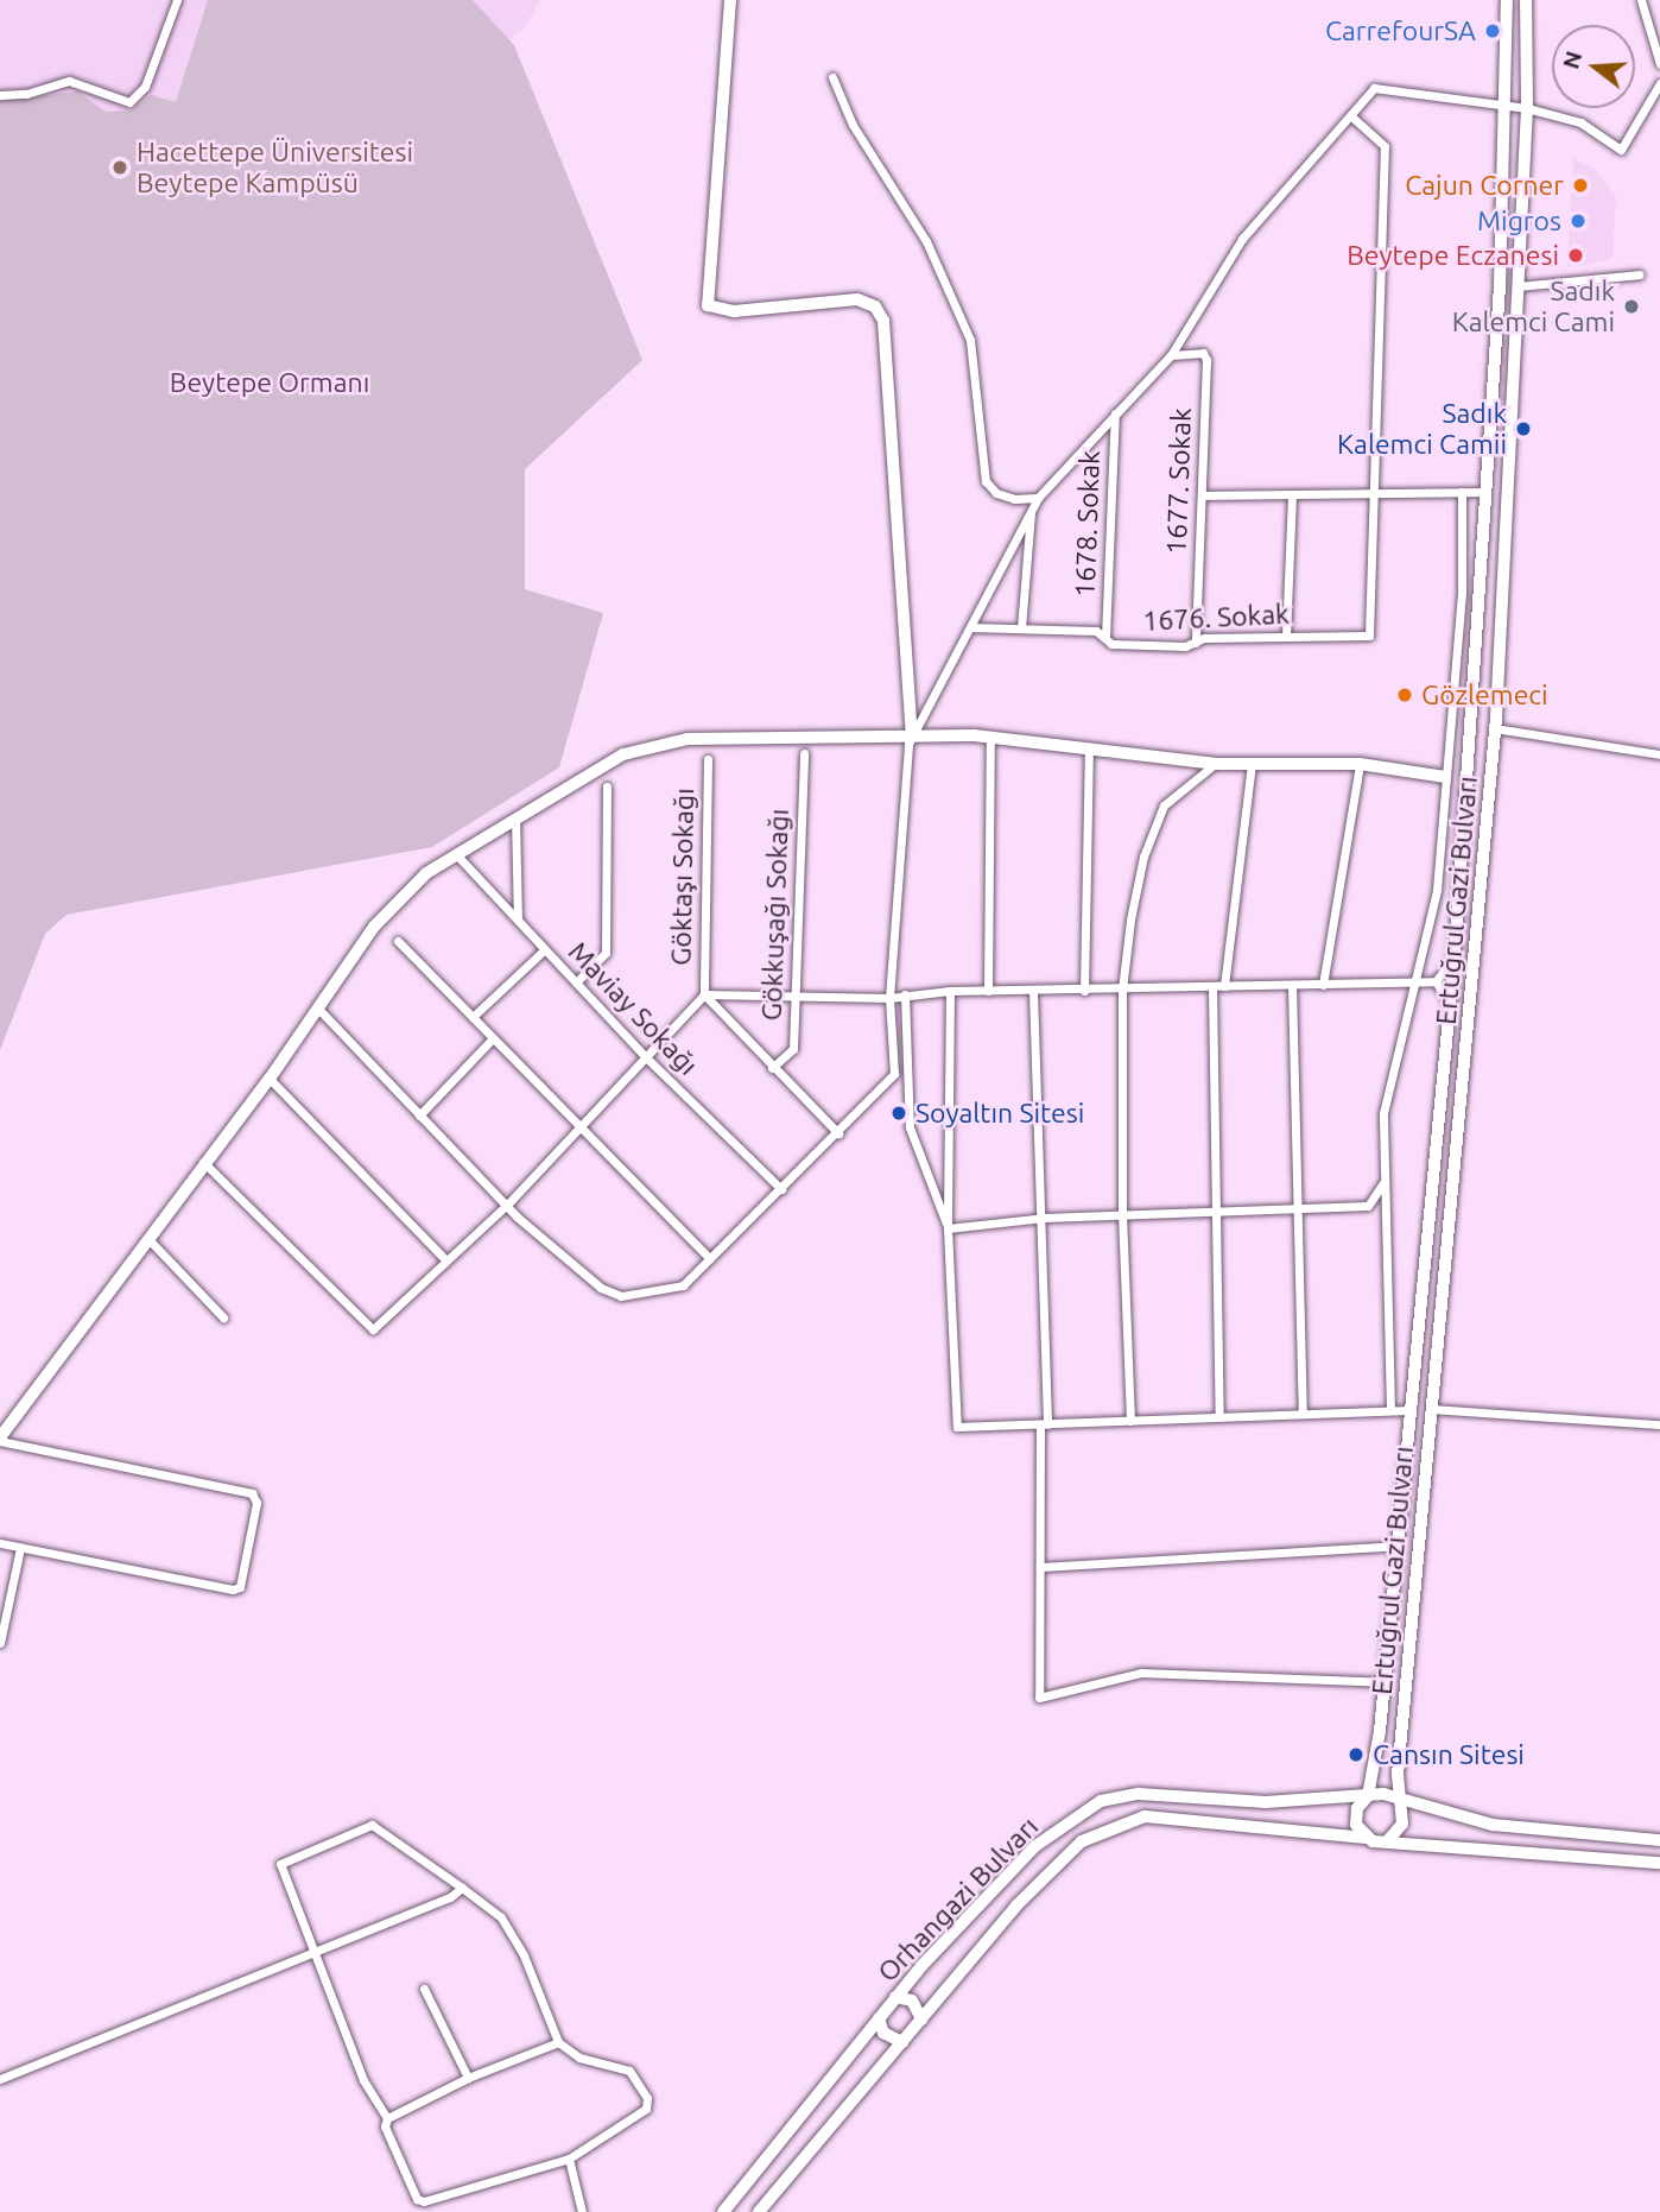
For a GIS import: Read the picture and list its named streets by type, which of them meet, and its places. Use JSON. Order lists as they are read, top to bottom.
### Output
{
  "streets": {
    "main road": ["Ertuğrul Gazi Bulvarı", "Orhangazi Bulvarı"],
    "street": [
      "1677. Sokak",
      "1678. Sokak",
      "1676. Sokak",
      "Göktaşı Sokağı",
      "Gökkuşağı Sokağı",
      "Maviay Sokağı"
    ]
  },
  "crossings": [
    ["1677. Sokak", "1676. Sokak"],
    ["1678. Sokak", "1676. Sokak"],
    ["Ertuğrul Gazi Bulvarı", "Orhangazi Bulvarı"]
  ],
  "parks": ["Beytepe Ormanı"],
  "places": [
    "CarrefourSA",
    "Hacettepe Üniversitesi Beytepe Kampüsü",
    "Cajun Corner",
    "Migros",
    "Beytepe Eczanesi",
    "Sadık Kalemci Cami",
    "Sadık Kalemci Camii",
    "Gözlemeci",
    "Soyaltın Sitesi",
    "Cansın Sitesi"
  ],
  "north": "left"
}
